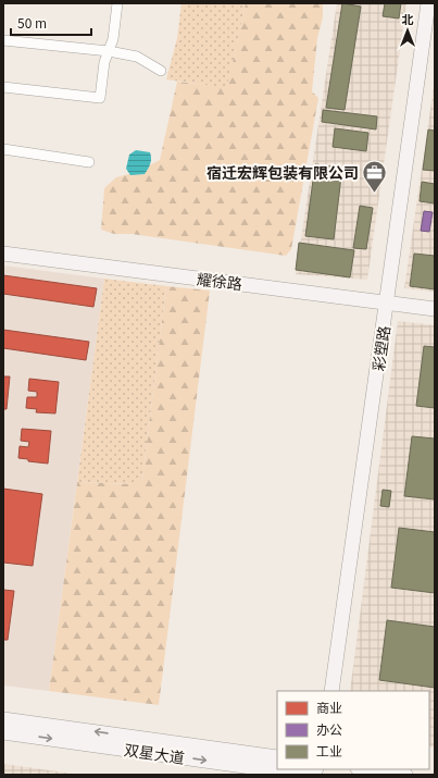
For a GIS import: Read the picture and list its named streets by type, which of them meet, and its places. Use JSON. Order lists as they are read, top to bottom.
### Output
{
  "streets": {
    "street": ["耀徐路", "彩塑路", "双星大道"]
  },
  "crossings": [
    ["耀徐路", "彩塑路"]
  ],
  "places": {
    "office": ["宿迁宏辉包装有限公司"]
  },
  "legend": ["商业", "办公", "工业"],
  "scale_bar": "50 m",
  "north": "top"
}
